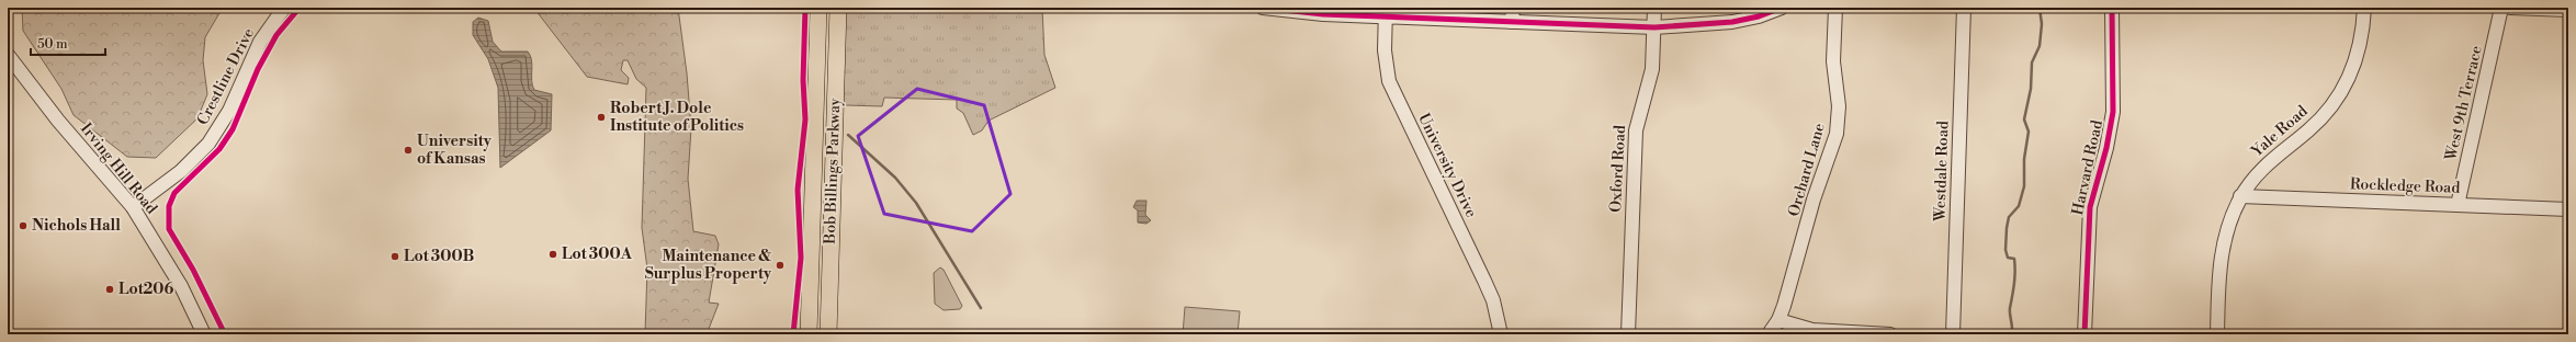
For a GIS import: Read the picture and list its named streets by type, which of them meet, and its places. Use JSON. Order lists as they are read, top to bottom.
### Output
{
  "streets": {
    "main road": ["Bob Billings Parkway"],
    "street": [
      "Crestline Drive",
      "West 9th Terrace",
      "Yale Road",
      "University Drive",
      "Harvard Road",
      "Irving Hill Road",
      "Oxford Road",
      "Orchard Lane",
      "Westdale Road",
      "Rockledge Road"
    ]
  },
  "crossings": [
    ["Crestline Drive", "Irving Hill Road"],
    ["West 9th Terrace", "Rockledge Road"],
    ["Yale Road", "Rockledge Road"]
  ],
  "places": [
    "Robert J. Dole Institute of Politics",
    "University of Kansas",
    "Nichols Hall",
    "Lot 300A",
    "Lot 300B",
    "Maintenance & Surplus Property",
    "Lot206"
  ],
  "scale_bar": "50 m"
}
